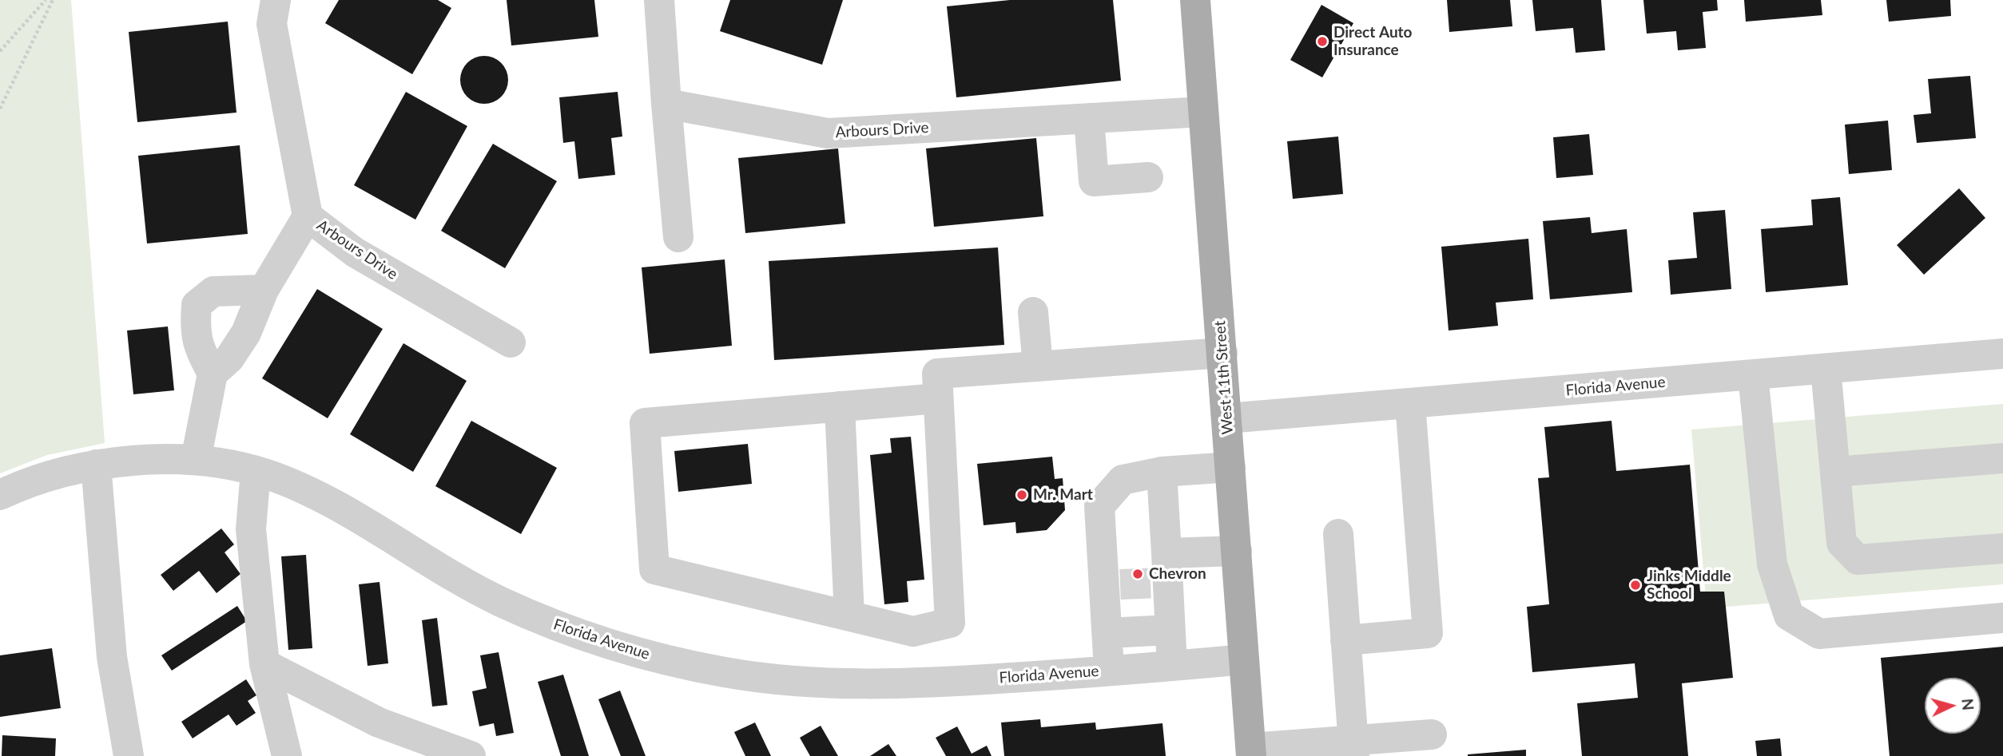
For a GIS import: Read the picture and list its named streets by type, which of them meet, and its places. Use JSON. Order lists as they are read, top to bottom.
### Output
{
  "streets": {
    "main road": ["West 11th Street"],
    "street": ["Arbours Drive", "Florida Avenue"]
  },
  "crossings": [
    ["Arbours Drive", "West 11th Street"],
    ["West 11th Street", "Florida Avenue"]
  ],
  "places": [
    "Direct Auto Insurance",
    "Mr. Mart",
    "Chevron",
    "Jinks Middle School"
  ],
  "north": "right"
}
